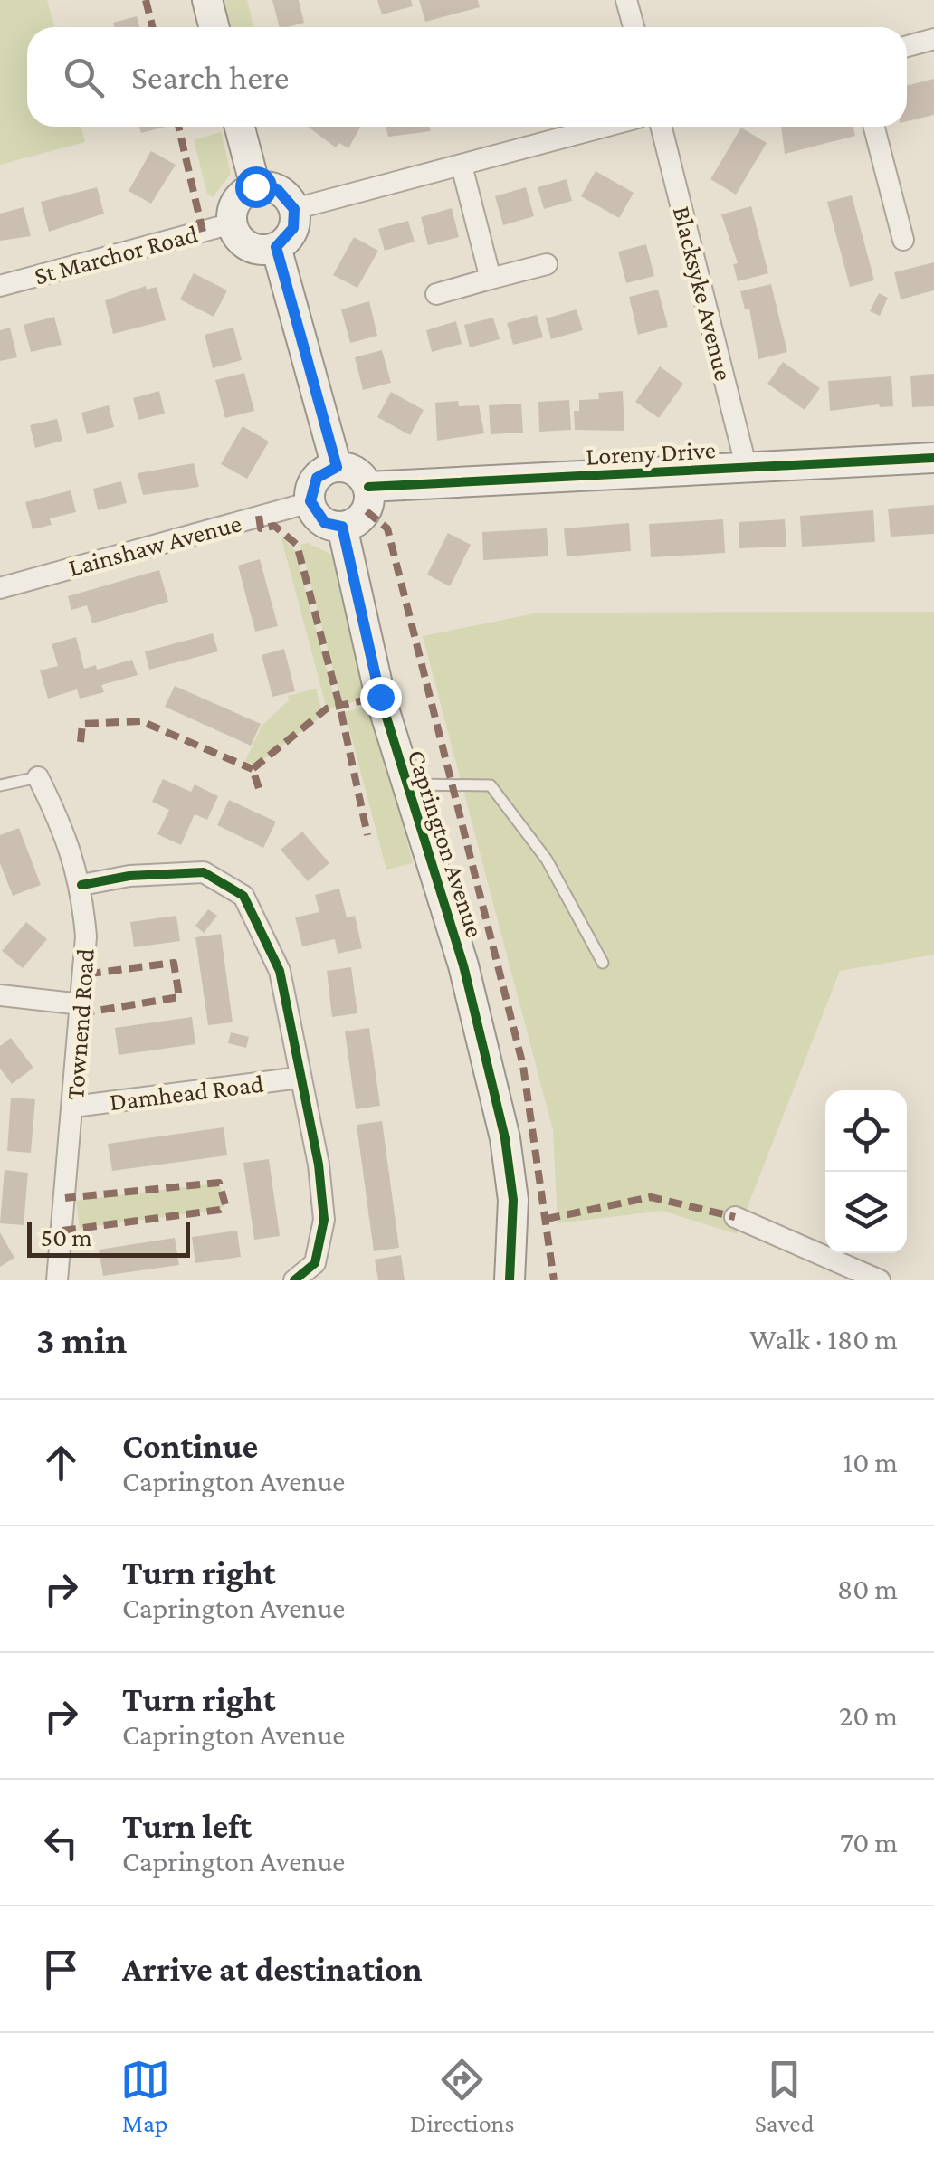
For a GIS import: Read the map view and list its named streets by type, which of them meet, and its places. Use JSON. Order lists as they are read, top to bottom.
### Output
{
  "streets": {
    "street": [
      "St Marchor Road",
      "Blacksyke Avenue",
      "Loreny Drive",
      "Lainshaw Avenue",
      "Caprington Avenue",
      "Townend Road",
      "Damhead Road"
    ]
  },
  "crossings": [
    ["Blacksyke Avenue", "Loreny Drive"],
    ["Loreny Drive", "Lainshaw Avenue"],
    ["Loreny Drive", "Caprington Avenue"],
    ["Lainshaw Avenue", "Caprington Avenue"],
    ["Townend Road", "Damhead Road"]
  ],
  "scale_bar": "50 m",
  "page": {
    "search": "Search here",
    "scale": "50 m",
    "heading": ["3 min", "Walk · 180 m"],
    "list": [
      ["Continue", "Caprington Avenue", "10 m"],
      ["Turn right", "Caprington Avenue", "80 m"],
      ["Turn right", "Caprington Avenue", "20 m"],
      ["Turn left", "Caprington Avenue", "70 m"],
      "Arrive at destination"
    ],
    "nav": ["Map", "Directions", "Saved"]
  }
}
